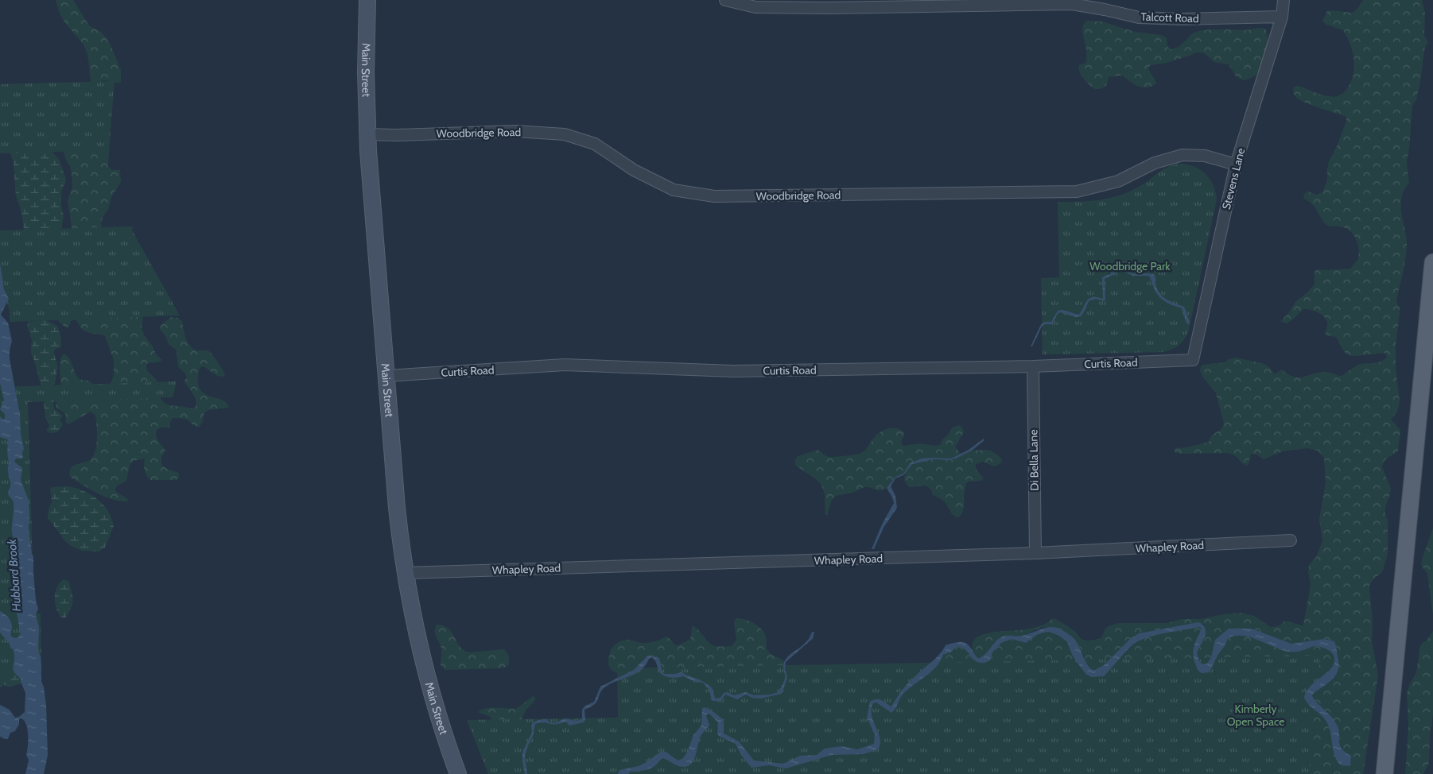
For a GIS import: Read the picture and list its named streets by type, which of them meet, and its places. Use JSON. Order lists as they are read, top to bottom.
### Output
{
  "streets": {
    "main road": ["Main Street"],
    "street": [
      "Talcott Road",
      "Woodbridge Road",
      "Stevens Lane",
      "Curtis Road",
      "Di Bella Lane",
      "Whapley Road"
    ]
  },
  "crossings": [
    ["Talcott Road", "Stevens Lane"],
    ["Main Street", "Woodbridge Road"],
    ["Main Street", "Curtis Road"],
    ["Main Street", "Whapley Road"],
    ["Woodbridge Road", "Stevens Lane"],
    ["Stevens Lane", "Curtis Road"],
    ["Curtis Road", "Di Bella Lane"],
    ["Di Bella Lane", "Whapley Road"]
  ],
  "water": ["Hubbard Brook"],
  "parks": ["Woodbridge Park", "Kimberly Open Space"]
}
